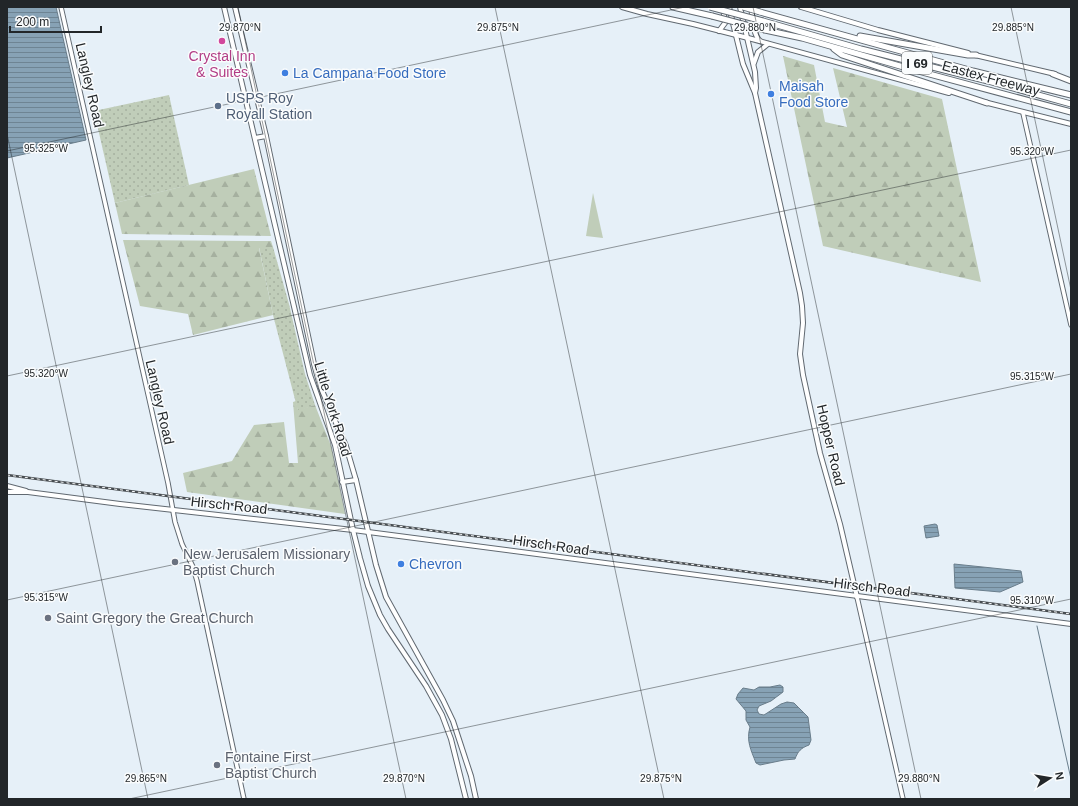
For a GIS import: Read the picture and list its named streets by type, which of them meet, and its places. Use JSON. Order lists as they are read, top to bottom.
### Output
{
  "streets": {
    "highway": ["I 69", "Eastex Freeway"],
    "main road": ["Little York Road", "Hopper Road", "Hirsch Road"],
    "street": ["Langley Road"]
  },
  "crossings": [
    ["Eastex Freeway", "Hopper Road"],
    ["Langley Road", "Hirsch Road"],
    ["Little York Road", "Hirsch Road"],
    ["Hopper Road", "Hirsch Road"]
  ],
  "places": [
    "Crystal Inn & Suites",
    "La Campana Food Store",
    "Maisah Food Store",
    "USPS Roy Royall Station",
    "New Jerusalem Missionary Baptist Church",
    "Chevron",
    "Saint Gregory the Great Church",
    "Fontaine First Baptist Church"
  ],
  "scale_bar": "200 m",
  "north": "right",
  "coordinates": [
    "29.870°N",
    "29.875°N",
    "29.880°N",
    "29.885°N",
    "95.325°W",
    "95.320°W",
    "95.315°W",
    "95.310°W",
    "29.865°N"
  ]
}
